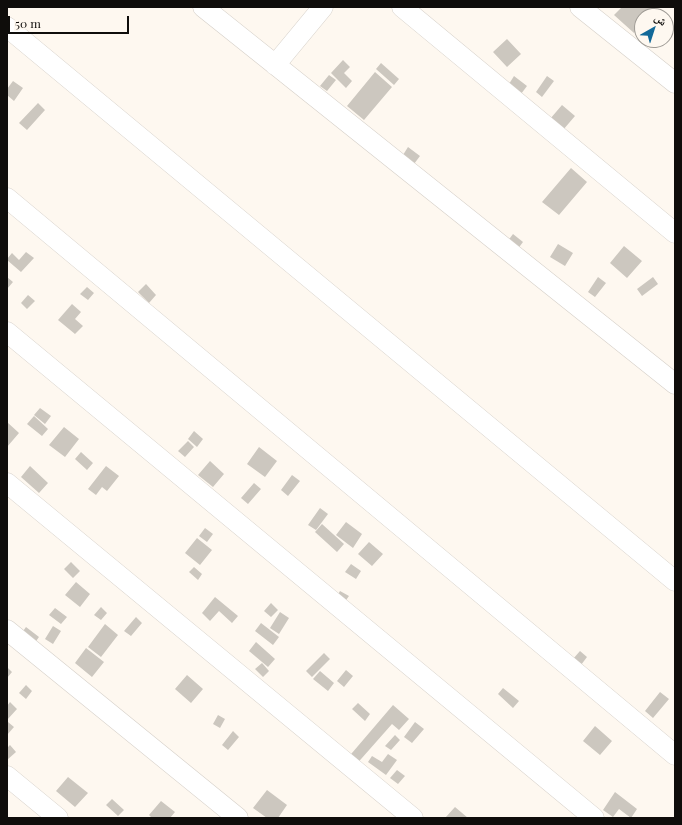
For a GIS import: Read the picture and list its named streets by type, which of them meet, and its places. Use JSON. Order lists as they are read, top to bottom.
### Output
{
  "scale_bar": "50 m",
  "north": "top right"
}
